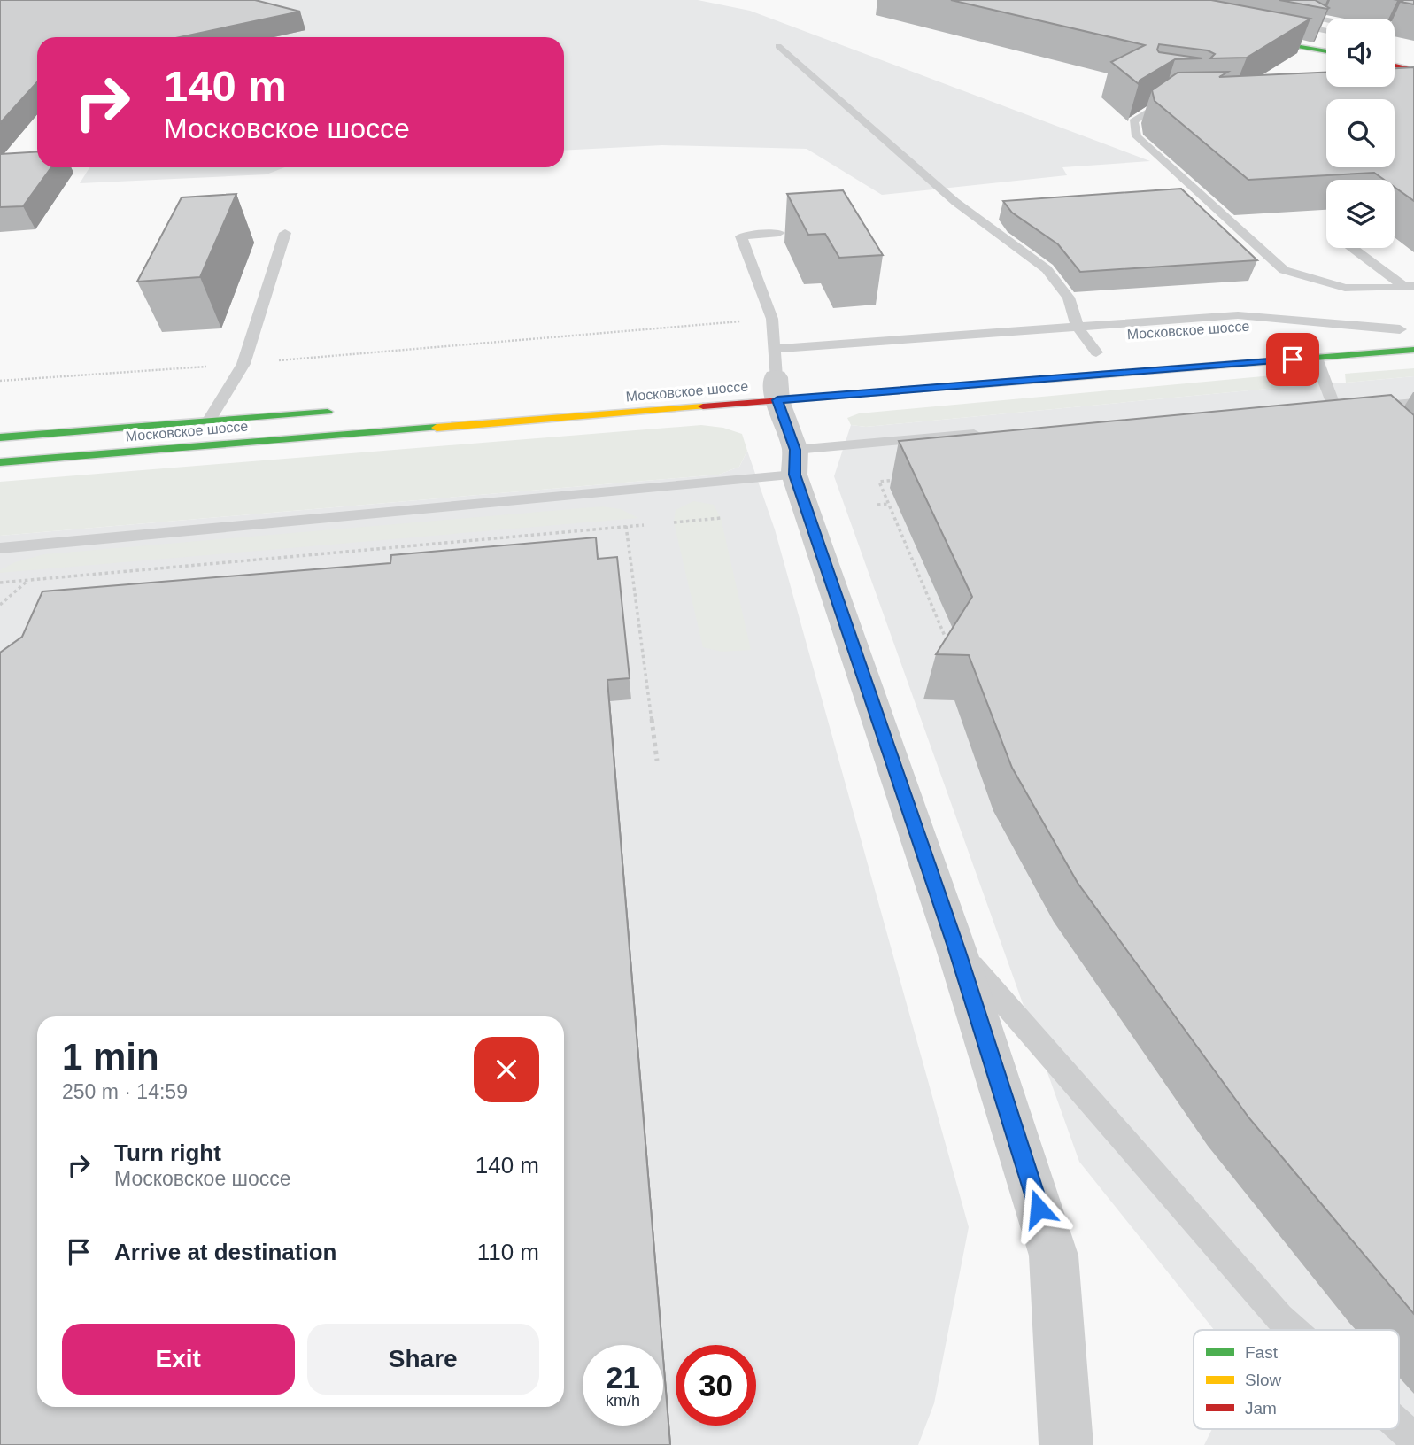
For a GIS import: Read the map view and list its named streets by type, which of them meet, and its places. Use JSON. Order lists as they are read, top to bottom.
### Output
{
  "streets": {
    "main road": ["Московское шоссе"]
  },
  "legend": ["Fast", "Slow", "Jam"],
  "page": {
    "turn": ["140 m", "Московское шоссе"],
    "heading": ["1 min", "250 m · 14:59"],
    "list": [
      {
        "name": "Turn right",
        "note": "Московское шоссе",
        "value": "140 m"
      },
      {
        "name": "Arrive at destination",
        "value": "110 m"
      }
    ],
    "buttons": ["Exit", "Share"],
    "speed": "21 km/h",
    "limit": "30"
  }
}
